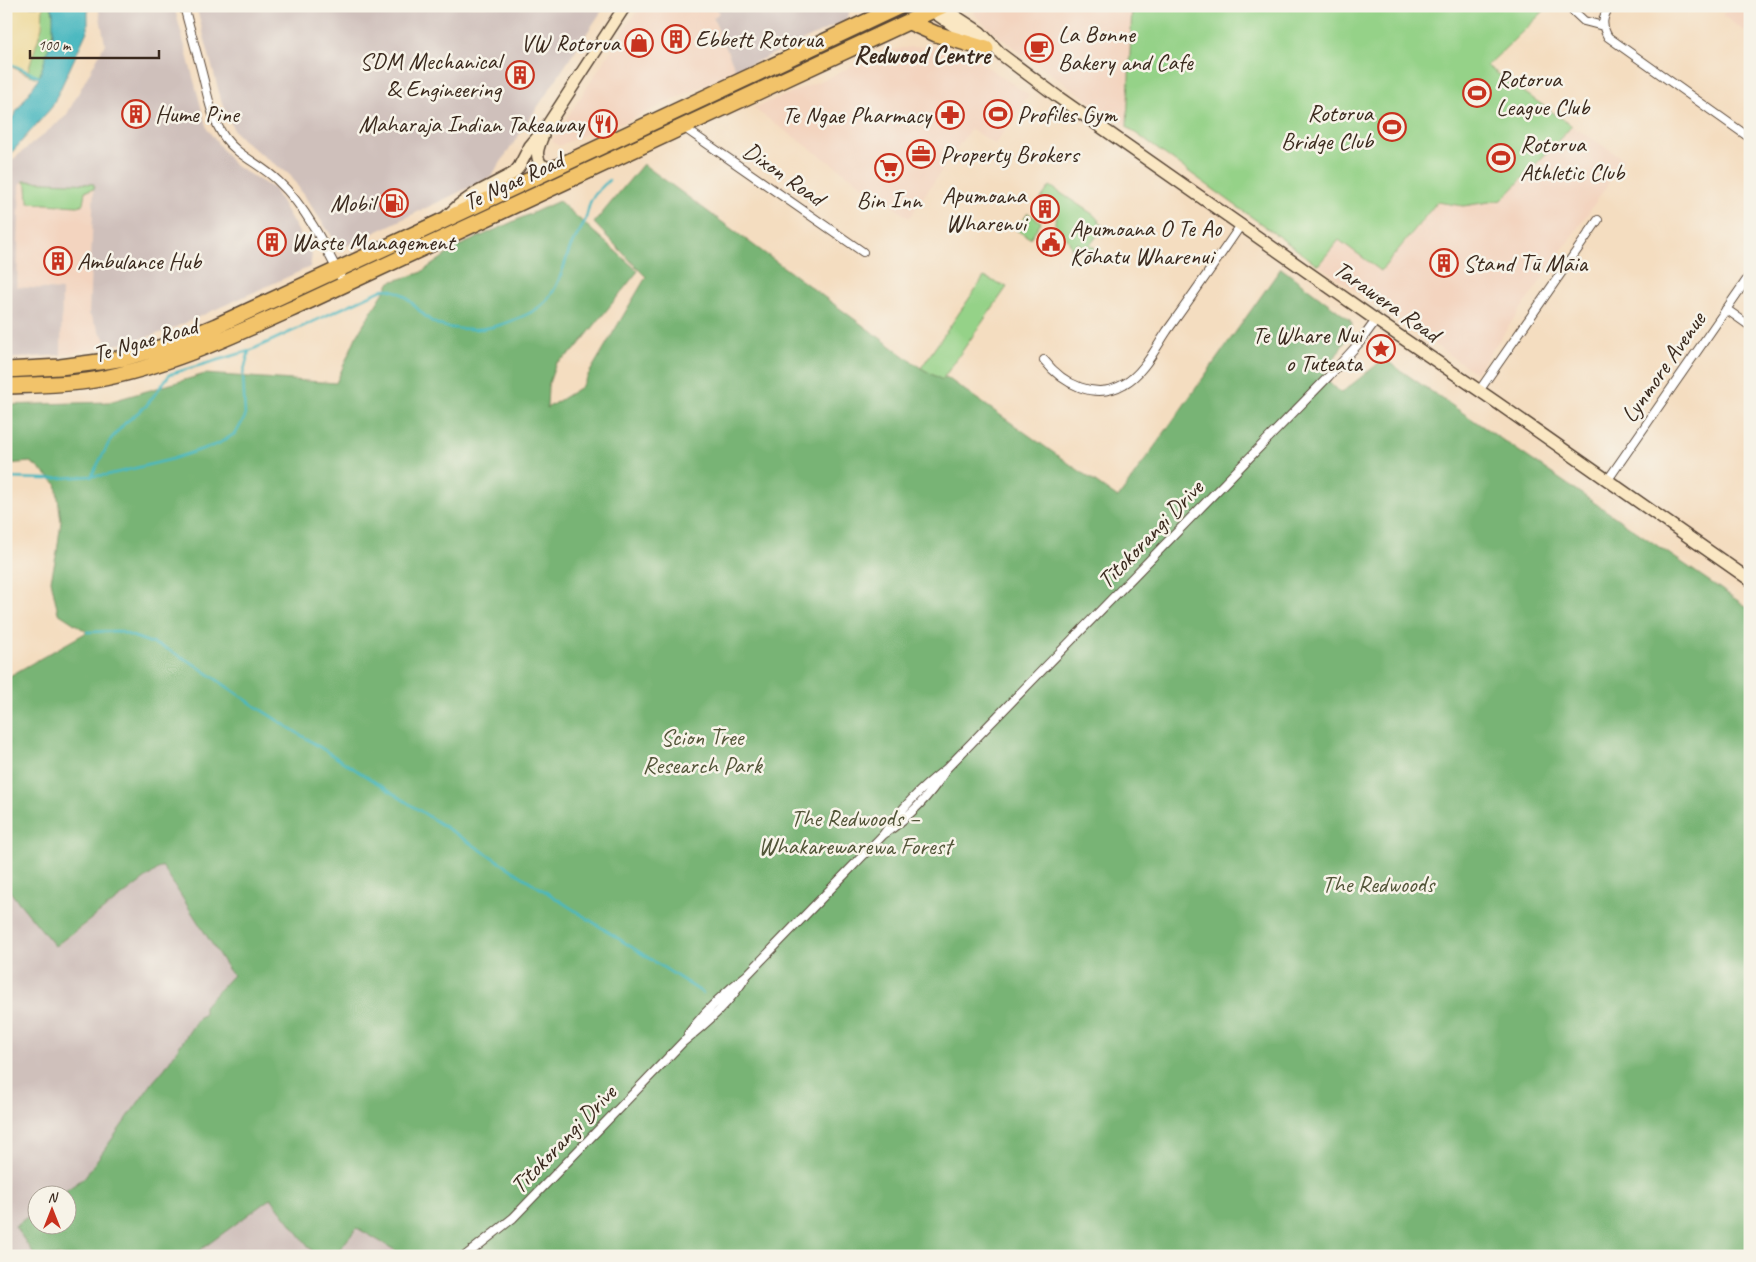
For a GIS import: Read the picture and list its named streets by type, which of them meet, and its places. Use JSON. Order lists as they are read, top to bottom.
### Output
{
  "streets": {
    "highway": ["Te Ngae Road"],
    "main road": ["Tarawera Road"],
    "street": ["Dixon Road", "Lynmore Avenue", "Tītokorangi Drive"]
  },
  "crossings": [
    ["Dixon Road", "Te Ngae Road"],
    ["Te Ngae Road", "Tarawera Road"],
    ["Tarawera Road", "Lynmore Avenue"],
    ["Tarawera Road", "Tītokorangi Drive"]
  ],
  "districts": ["Redwood Centre"],
  "parks": ["Scion Tree Research Park", "The Redwoods – Whakarewarewa Forest", "The Redwoods"],
  "places": {
    "building": [
      "Ebbett Rotorua",
      "SDM Mechanical & Engineering",
      "Hume Pine",
      "Apumoana Wharenui",
      "Waste Management",
      "Ambulance Hub",
      "Stand Tū Māia"
    ],
    "shop": ["VW Rotorua"],
    "cafe": ["La Bonne Bakery and Cafe"],
    "sports": [
      "Rotorua League Club",
      "Profiles Gym",
      "Rotorua Bridge Club",
      "Rotorua Athletic Club"
    ],
    "pharmacy": ["Te Ngae Pharmacy"],
    "restaurant": ["Maharaja Indian Takeaway"],
    "office": ["Property Brokers"],
    "supermarket": ["Bin Inn"],
    "fuel station": ["Mobil"],
    "public building": ["Apumoana O Te Ao Kōhatu Wharenui"],
    "place": ["Te Whare Nui o Tuteata"]
  },
  "scale_bar": "100 m",
  "north": "top"
}
